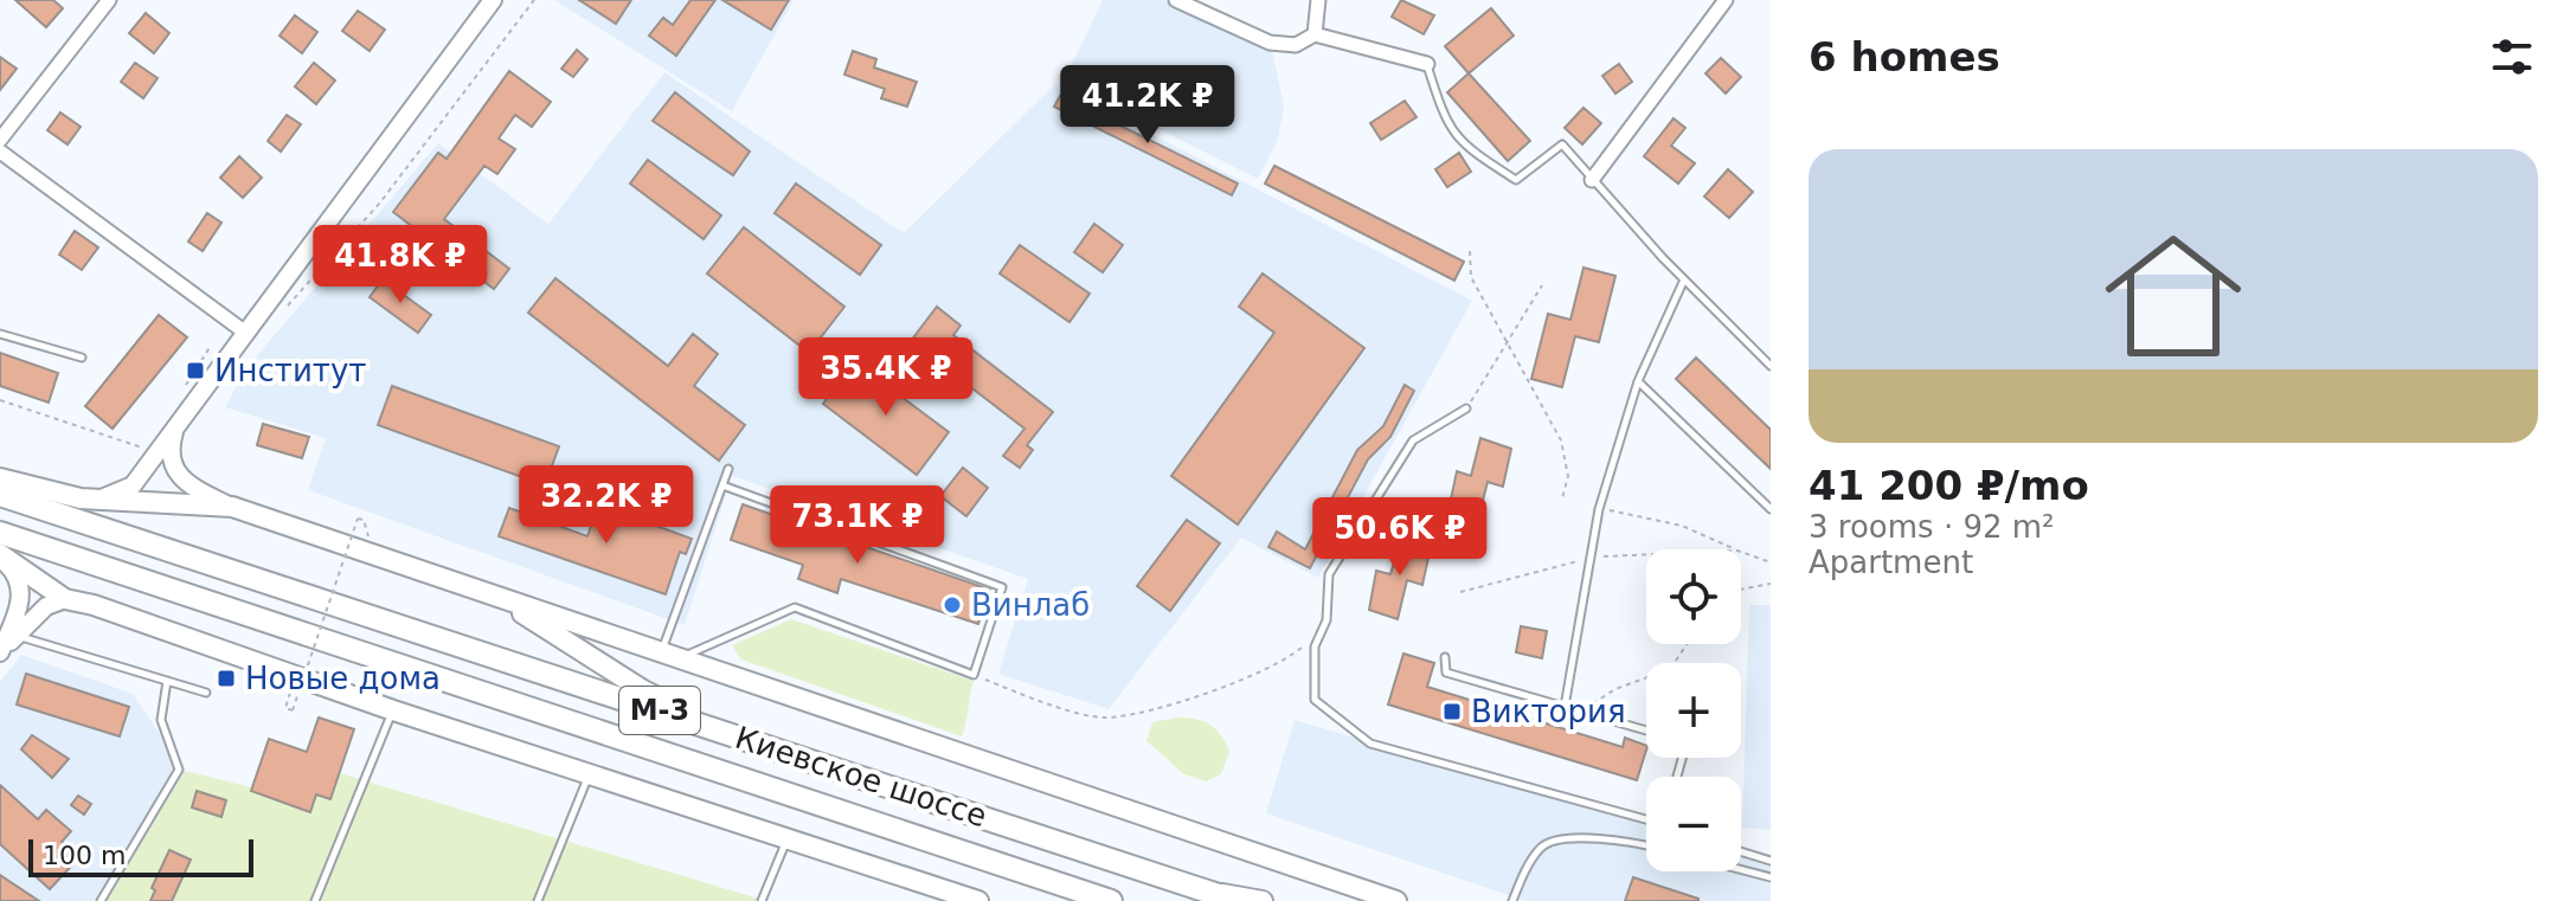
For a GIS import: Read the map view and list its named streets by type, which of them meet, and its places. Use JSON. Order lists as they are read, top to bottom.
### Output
{
  "streets": {
    "highway": ["М-3", "Киевское шоссе"]
  },
  "places": {
    "transit": ["Институт", "Новые дома", "Виктория"],
    "other": ["Винлаб"]
  },
  "scale_bar": "100 m",
  "page": {
    "heading": "6 homes",
    "price": [
      "41.2K ₽",
      "41.8K ₽",
      "35.4K ₽",
      "32.2K ₽",
      "73.1K ₽",
      "50.6K ₽"
    ],
    "list": [
      {
        "name": "41 200 ₽/mo",
        "note": "3 rooms · 92 m² · Apartment"
      }
    ],
    "map_buttons": ["+", "−"],
    "scale": "100 m"
  }
}
